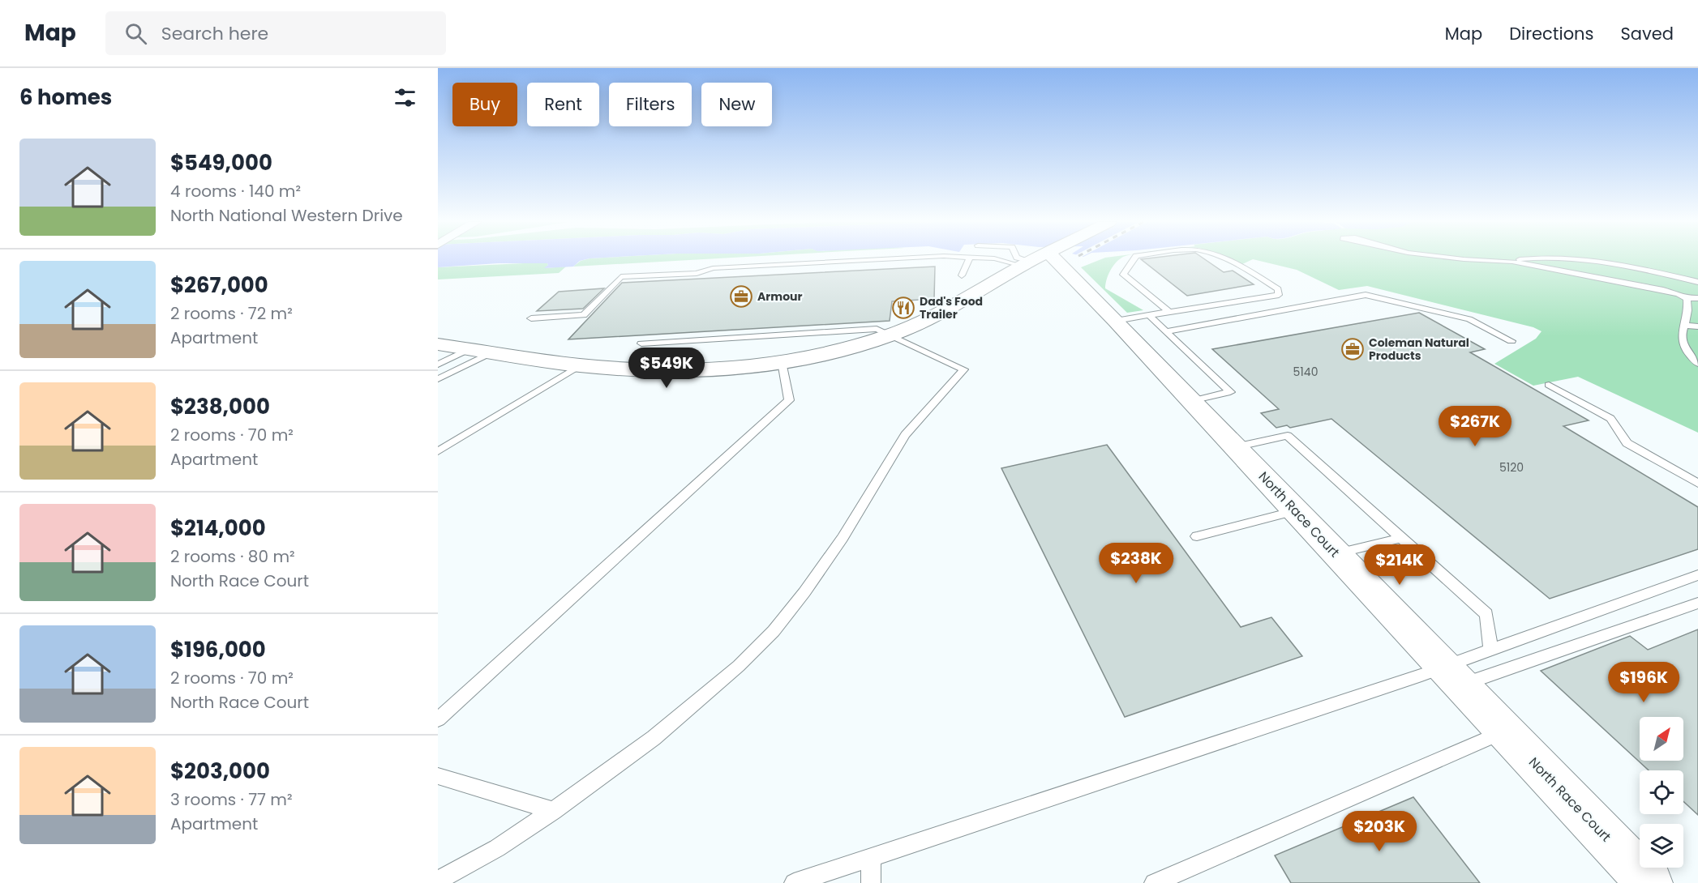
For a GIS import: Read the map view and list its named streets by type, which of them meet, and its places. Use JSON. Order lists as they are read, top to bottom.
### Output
{
  "streets": {
    "street": ["North Race Court"]
  },
  "places": {
    "office": ["Armour", "Coleman Natural Products"],
    "restaurant": ["Dad's Food Trailer"]
  },
  "house_numbers": ["5140", "5120"],
  "north": "top right",
  "page": {
    "header": "Map",
    "search": "Search here",
    "nav": ["Map", "Directions", "Saved"],
    "heading": "6 homes",
    "chip": [
      "Buy",
      "Rent",
      "Filters",
      "New"
    ],
    "list": [
      {
        "name": "$549,000",
        "note": "4 rooms · 140 m² · North National Western Drive"
      },
      {
        "name": "$267,000",
        "note": "2 rooms · 72 m² · Apartment"
      },
      {
        "name": "$238,000",
        "note": "2 rooms · 70 m² · Apartment"
      },
      {
        "name": "$214,000",
        "note": "2 rooms · 80 m² · North Race Court"
      },
      {
        "name": "$196,000",
        "note": "2 rooms · 70 m² · North Race Court"
      },
      {
        "name": "$203,000",
        "note": "3 rooms · 77 m² · Apartment"
      }
    ],
    "price": [
      "$549K",
      "$267K",
      "$238K",
      "$214K",
      "$196K",
      "$203K"
    ]
  }
}
